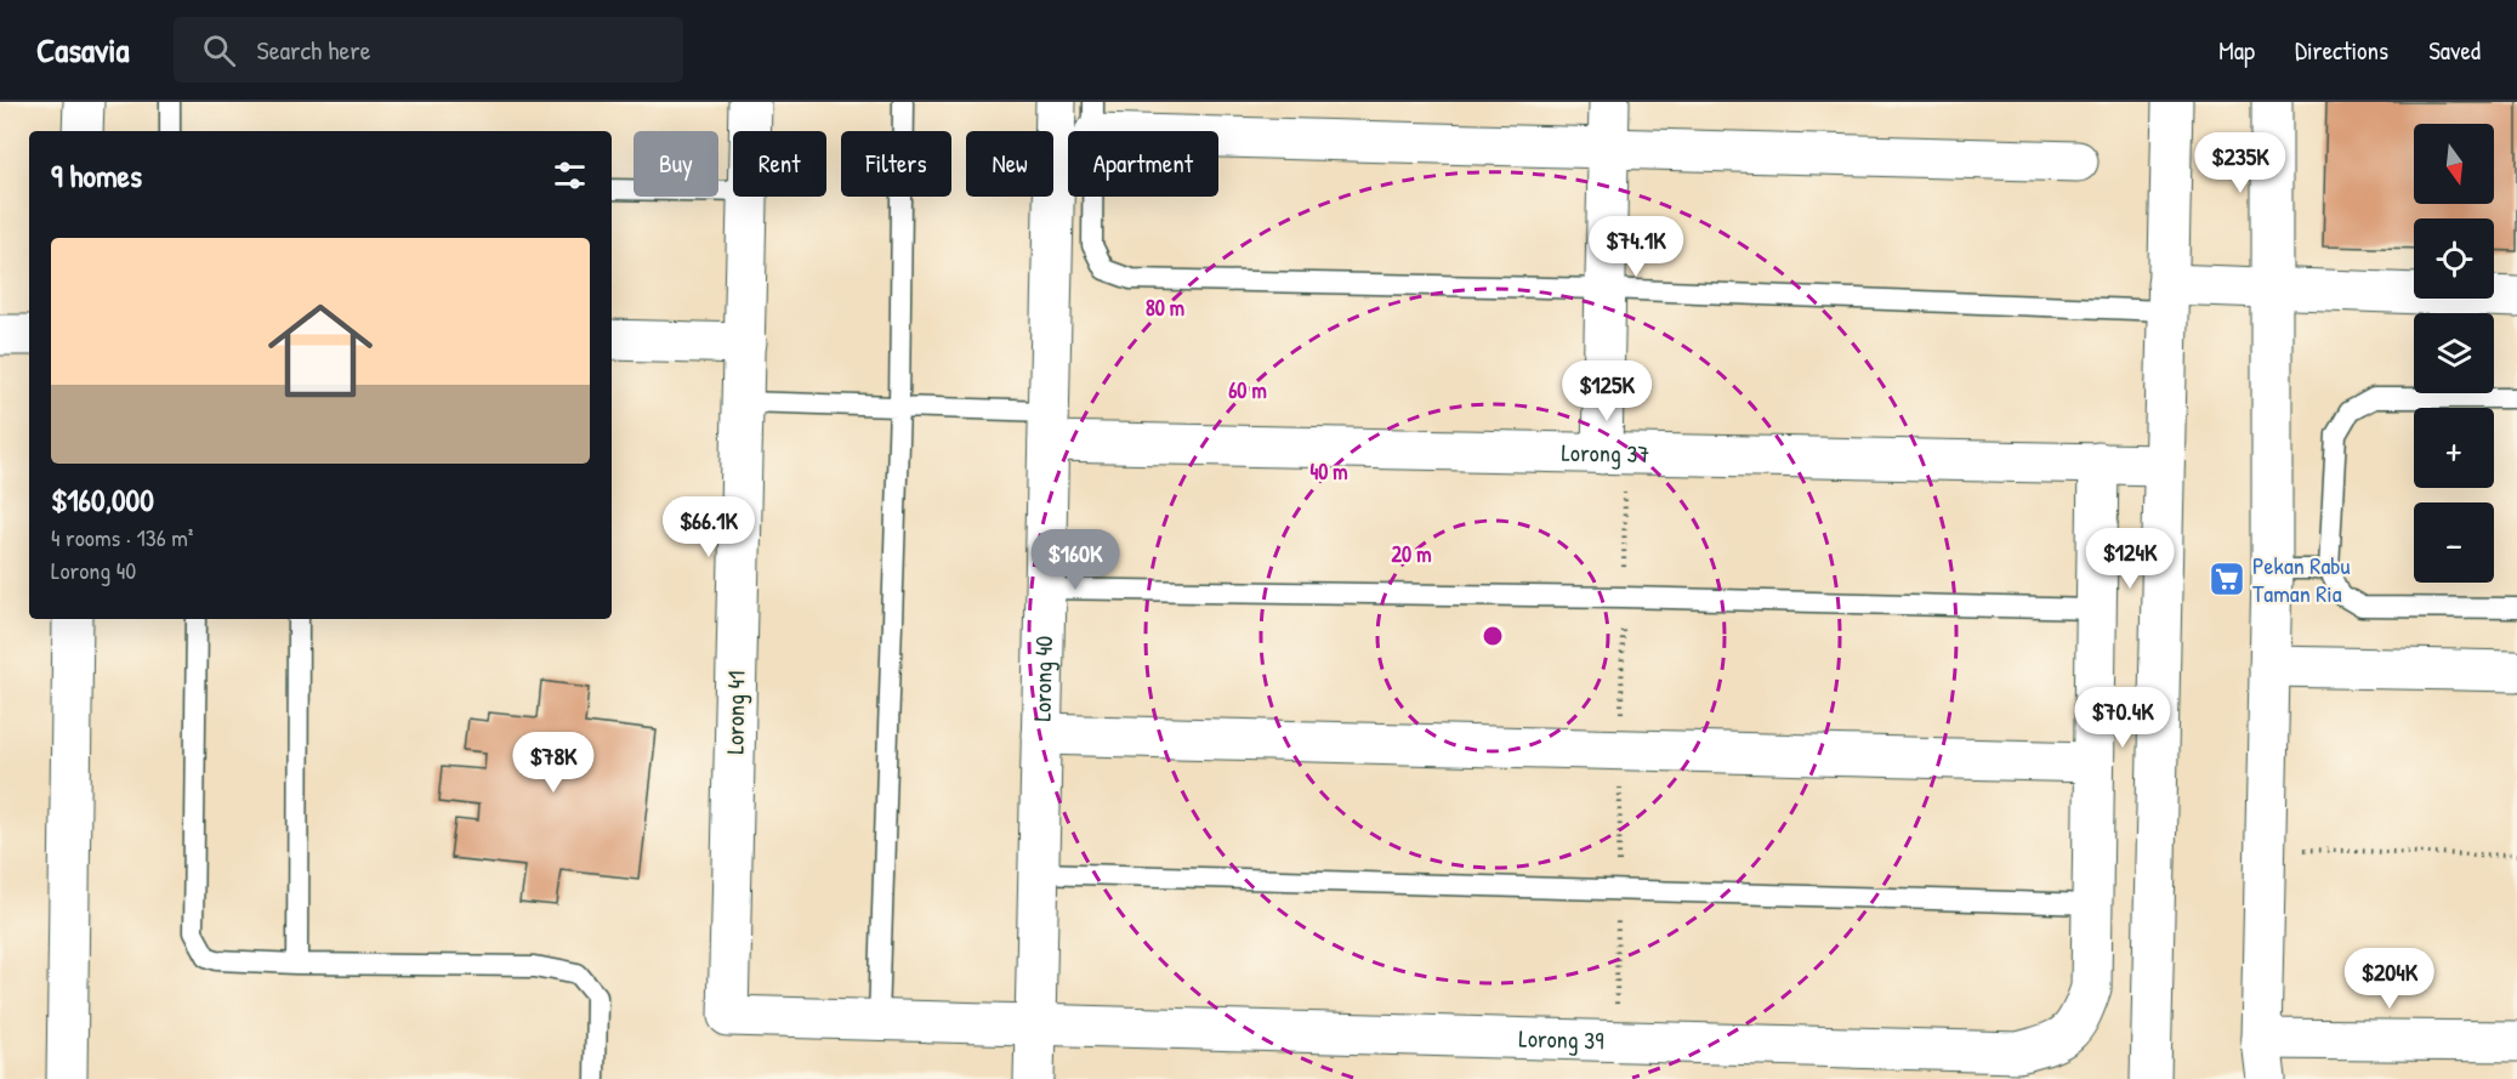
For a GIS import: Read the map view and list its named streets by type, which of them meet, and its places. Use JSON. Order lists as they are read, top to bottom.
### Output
{
  "streets": {
    "street": [
      "Lorong 37",
      "Lorong 40",
      "Lorong 41",
      "Lorong 39"
    ]
  },
  "crossings": [
    ["Lorong 37", "Lorong 40"],
    ["Lorong 40", "Lorong 41"],
    ["Lorong 40", "Lorong 39"],
    ["Lorong 41", "Lorong 39"]
  ],
  "places": {
    "supermarket": ["Pekan Rabu Taman Ria"]
  },
  "north": "bottom",
  "page": {
    "header": "Casavia",
    "search": "Search here",
    "nav": ["Map", "Directions", "Saved"],
    "map_buttons": ["+", "−"],
    "chip": [
      "Buy",
      "Rent",
      "Filters",
      "New",
      "Apartment"
    ],
    "heading": "9 homes",
    "price": [
      "$235K",
      "$74.1K",
      "$125K",
      "$66.1K",
      "$124K",
      "$160K",
      "$70.4K",
      "$78K",
      "$204K"
    ],
    "list": [
      {
        "name": "$160,000",
        "note": "4 rooms · 136 m² · Lorong 40"
      }
    ]
  },
  "rings": [
    "80 m",
    "60 m",
    "40 m",
    "20 m"
  ]
}
